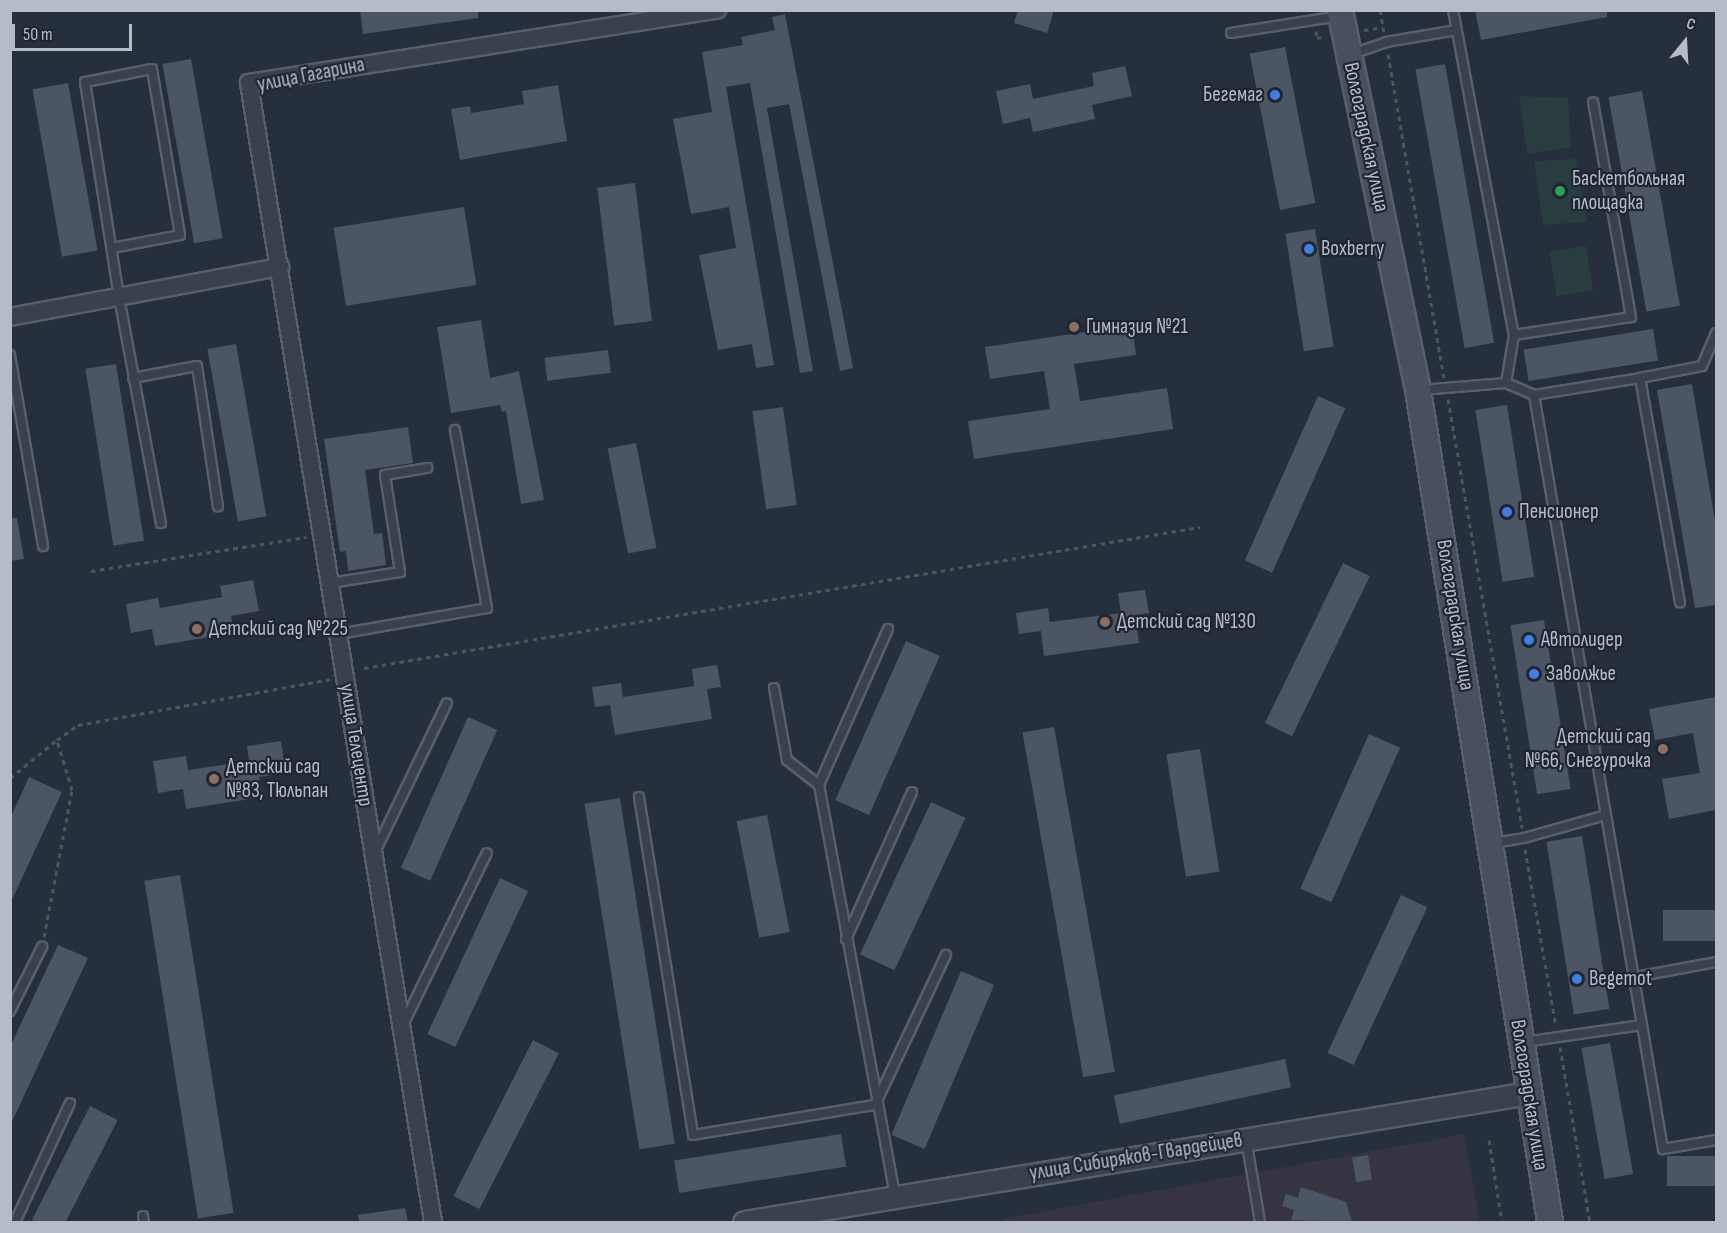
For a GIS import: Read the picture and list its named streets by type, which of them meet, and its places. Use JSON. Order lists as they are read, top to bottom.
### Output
{
  "streets": {
    "main road": ["Волгоградская улица"],
    "street": ["улица Гагарина", "улица Телецентр", "улица Сибиряков-Гвардейцев"]
  },
  "crossings": [
    ["улица Гагарина", "улица Телецентр"],
    ["Волгоградская улица", "улица Сибиряков-Гвардейцев"]
  ],
  "places": [
    "Бегемаг",
    "Баскетбольная площадка",
    "Boxberry",
    "Гимназия №21",
    "Пенсионер",
    "Детский сад №130",
    "Детский сад №225",
    "Автолидер",
    "Заволжье",
    "Детский сад №66, Снегурочка",
    "Детский сад №83, Тюльпан",
    "Begemot"
  ],
  "scale_bar": "50 m",
  "north": "top"
}
